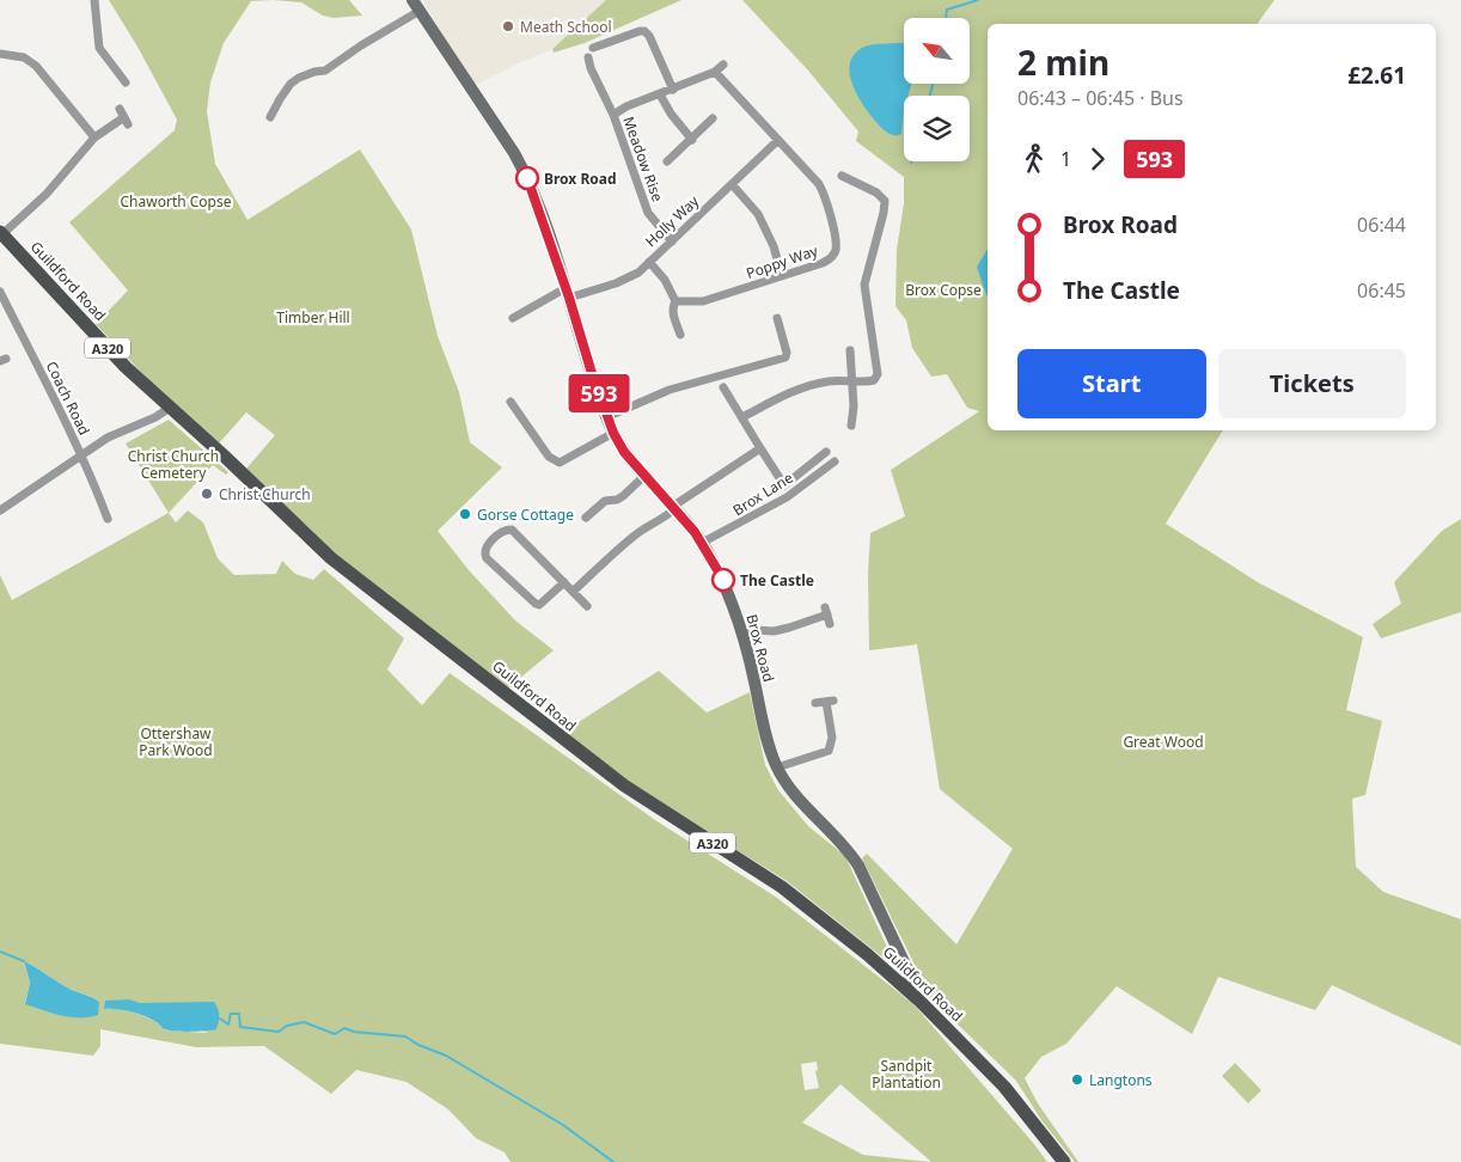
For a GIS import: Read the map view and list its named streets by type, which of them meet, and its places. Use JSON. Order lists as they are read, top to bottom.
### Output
{
  "streets": {
    "main road": ["Guildford Road", "A320"],
    "street": [
      "Meadow Rise",
      "Holly Way",
      "Poppy Way",
      "Coach Road",
      "Brox Lane",
      "Brox Road"
    ]
  },
  "crossings": [
    ["Meadow Rise", "Holly Way"],
    ["Holly Way", "Poppy Way"],
    ["Holly Way", "Brox Road"],
    ["Guildford Road", "Brox Road"],
    ["Brox Lane", "Brox Road"]
  ],
  "parks": [
    "Chaworth Copse",
    "Brox Copse",
    "Timber Hill",
    "Christ Church Cemetery",
    "Ottershaw Park Wood",
    "Great Wood",
    "Sandpit Plantation"
  ],
  "places": [
    "Meath School",
    "Brox Road",
    "Christ Church",
    "Gorse Cottage",
    "The Castle",
    "Langtons"
  ],
  "lines": ["bus line 593"],
  "north": "top left",
  "page": {
    "on_map": "593",
    "heading": ["2 min", "06:43 – 06:45 · Bus", "£2.61"],
    "legs": ["1", "593"],
    "list": [
      {
        "name": "Brox Road",
        "value": "06:44"
      },
      {
        "name": "The Castle",
        "value": "06:45"
      }
    ],
    "buttons": ["Start", "Tickets"]
  }
}
